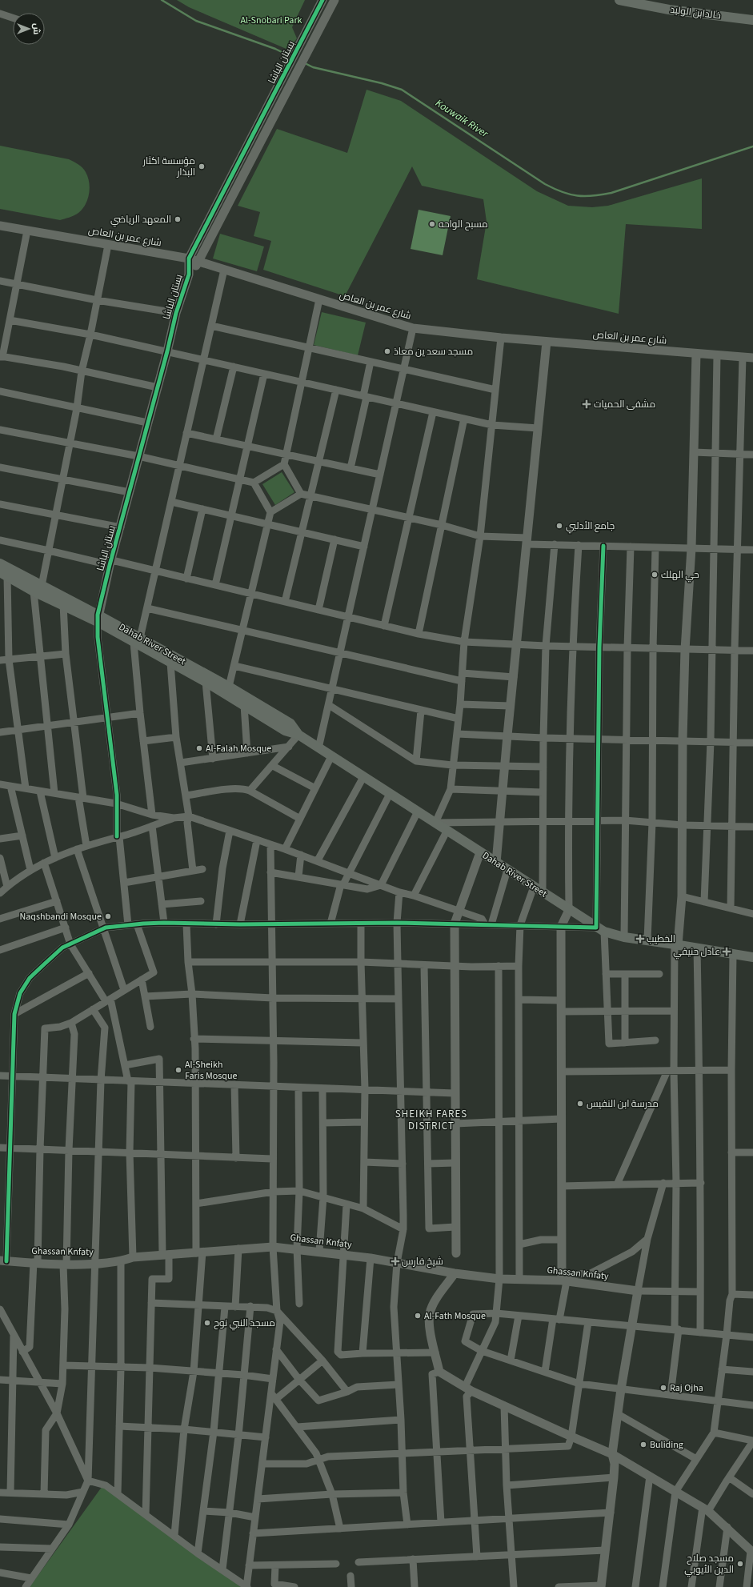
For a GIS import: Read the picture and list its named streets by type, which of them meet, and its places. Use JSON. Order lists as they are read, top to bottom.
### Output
{
  "streets": {
    "main road": ["خالدابن الوليد", "Dahab River Street"],
    "street": ["بستان الباشا", "شارع عمر بن العاص", "Ghassan Knfaty"]
  },
  "crossings": [
    ["بستان الباشا", "شارع عمر بن العاص"],
    ["بستان الباشا", "Dahab River Street"]
  ],
  "districts": ["SHEIKH FARES DISTRICT"],
  "water": ["Kouwaik River"],
  "parks": ["Al-Snobari Park"],
  "places": {
    "other": [
      "مؤسسة اكثار البذار",
      "المعهد الرياضي",
      "مسبح الواحه",
      "مسجد سعد ين معاذ",
      "جامع الأدلبي",
      "حي الهلك",
      "Al-Falah Mosque",
      "Naqshbandi Mosque",
      "Al-Sheikh Faris Mosque",
      "مدرسة ابن النفيس",
      "Al-Fath Mosque",
      "مسجد النبي نوح",
      "Raj Ojha",
      "Buliding",
      "مسجد صلاح الدين الأيوبي"
    ],
    "health": [
      "مشفى الحميات",
      "الخطيب",
      "عادل حنيفي",
      "شيخ فارس"
    ]
  },
  "north": "right"
}
